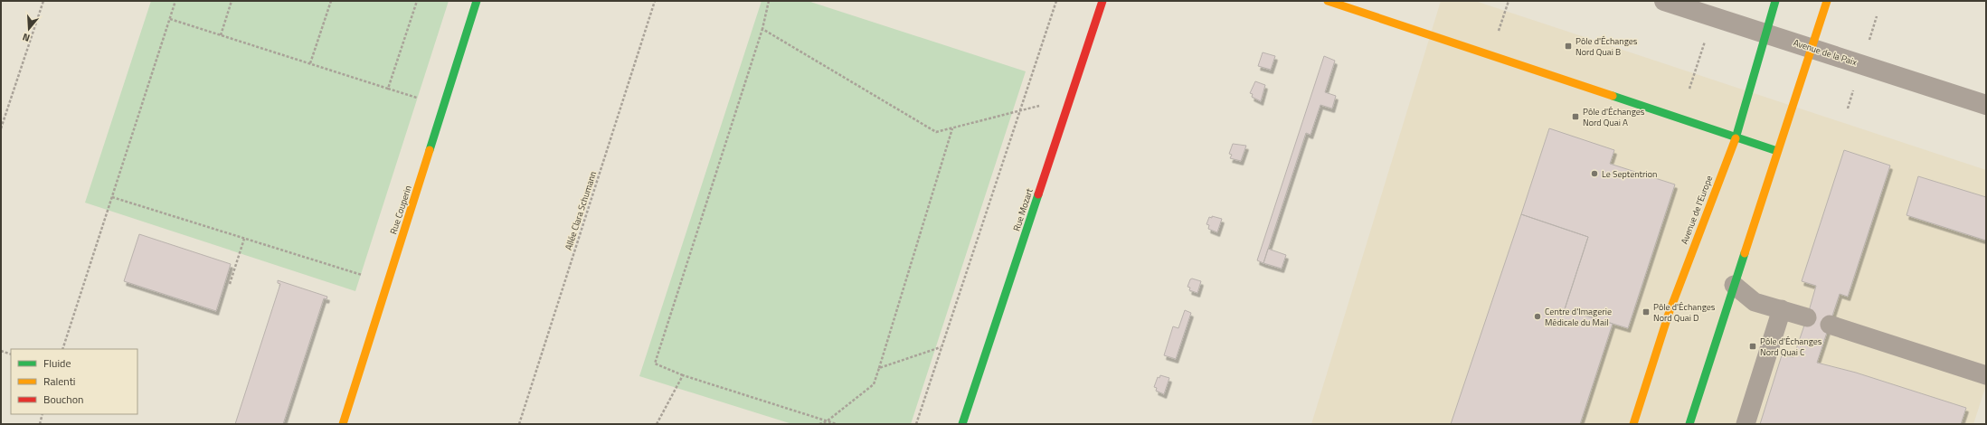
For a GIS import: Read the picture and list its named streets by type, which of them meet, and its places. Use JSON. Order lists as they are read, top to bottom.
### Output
{
  "streets": {
    "street": [
      "Avenue de la Paix",
      "Rue Couperin",
      "Rue Mozart",
      "Avenue de l'Europe"
    ],
    "path": ["Allée Clara Schumann"]
  },
  "crossings": [
    ["Avenue de la Paix", "Avenue de l'Europe"]
  ],
  "places": {
    "transit": [
      "Pôle d'Échanges Nord Quai B",
      "Pôle d'Échanges Nord Quai A",
      "Pôle d'Échanges Nord Quai D",
      "Pôle d'Échanges Nord Quai C"
    ],
    "other": ["Le Septentrion", "Centre d'Imagerie Médicale du Mail"]
  },
  "legend": ["Fluide", "Ralenti", "Bouchon"],
  "north": "bottom"
}
